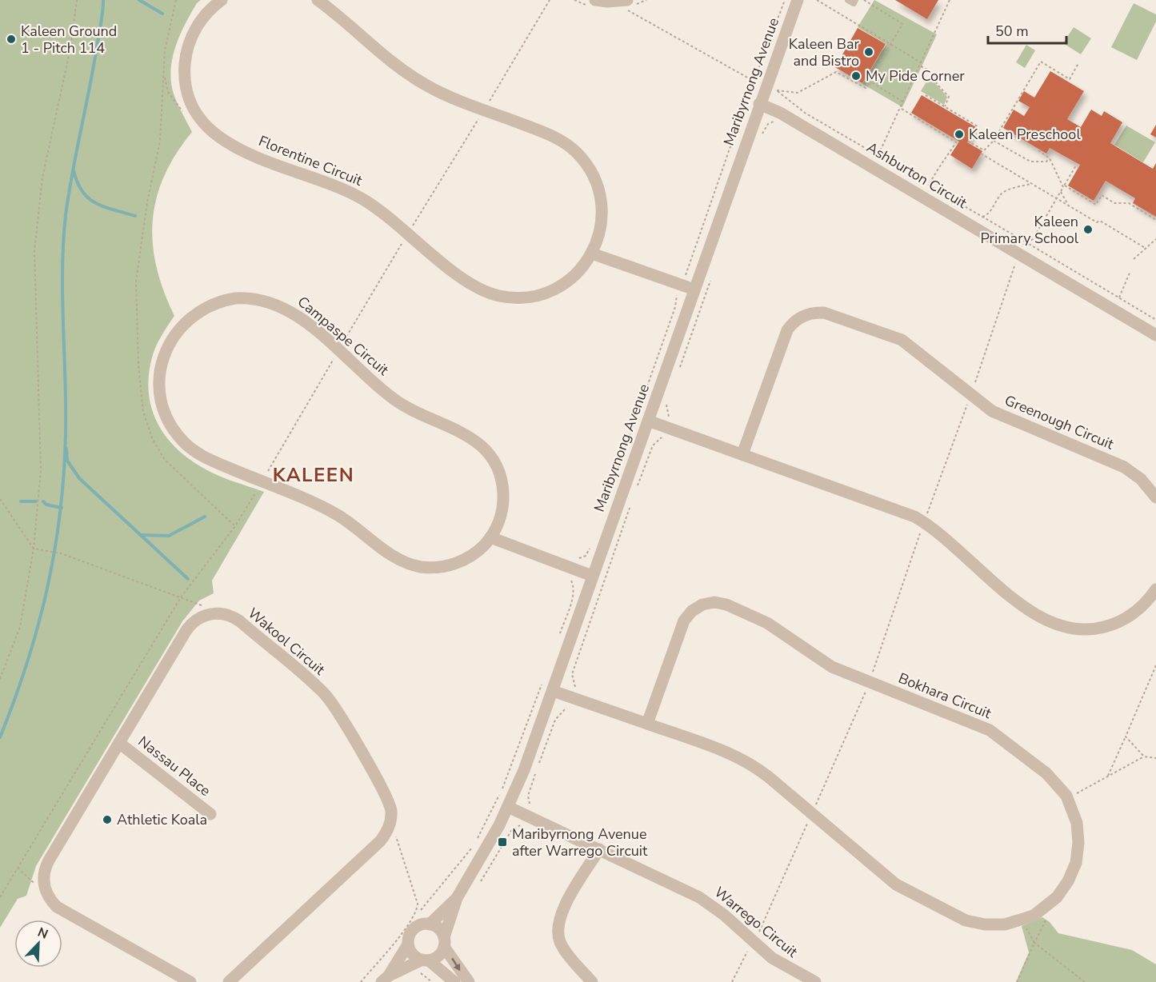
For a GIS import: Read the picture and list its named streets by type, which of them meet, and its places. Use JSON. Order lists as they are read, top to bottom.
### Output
{
  "streets": {
    "street": [
      "Maribyrnong Avenue",
      "Florentine Circuit",
      "Ashburton Circuit",
      "Campaspe Circuit",
      "Greenough Circuit",
      "Wakool Circuit",
      "Bokhara Circuit",
      "Nassau Place",
      "Warrego Circuit"
    ]
  },
  "crossings": [
    ["Maribyrnong Avenue", "Ashburton Circuit"],
    ["Maribyrnong Avenue", "Bokhara Circuit"],
    ["Maribyrnong Avenue", "Warrego Circuit"]
  ],
  "districts": ["KALEEN"],
  "places": {
    "other": [
      "Kaleen Ground 1 - Pitch 114",
      "Kaleen Bar and Bistro",
      "My Pide Corner",
      "Kaleen Preschool",
      "Kaleen Primary School",
      "Athletic Koala"
    ],
    "transit": ["Maribyrnong Avenue after Warrego Circuit"]
  },
  "scale_bar": "50 m",
  "north": "top right"
}
